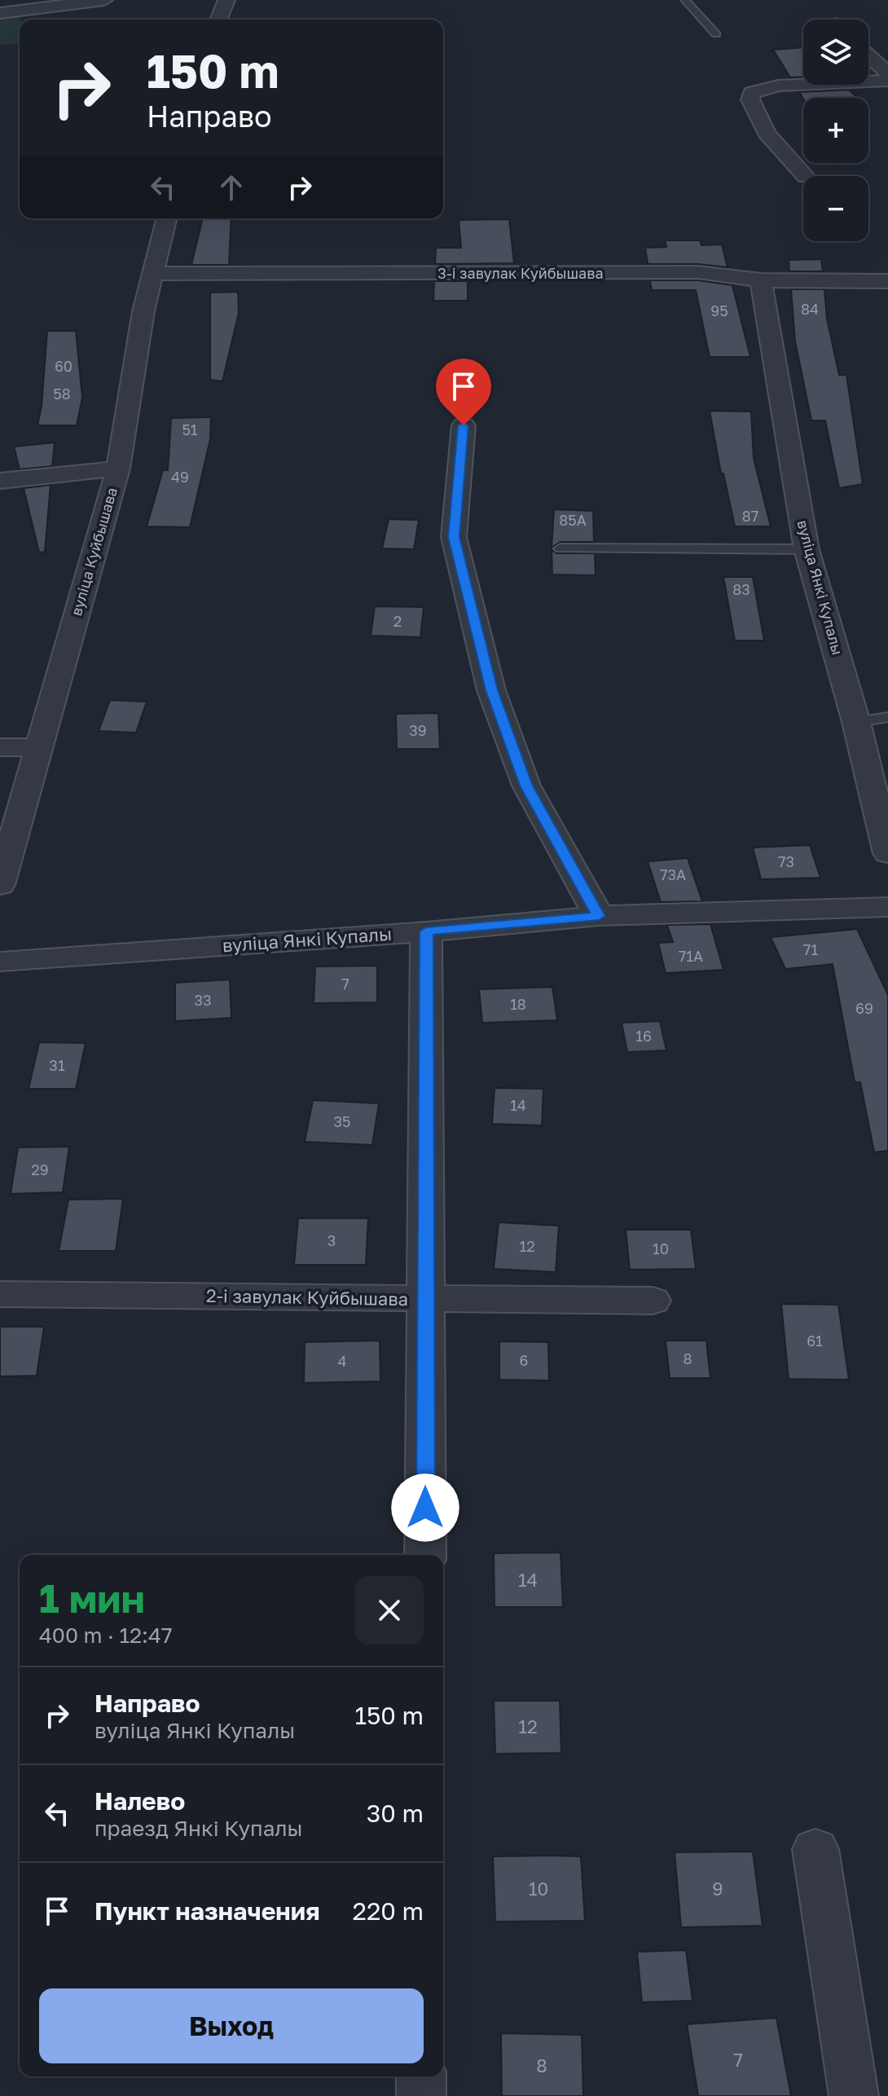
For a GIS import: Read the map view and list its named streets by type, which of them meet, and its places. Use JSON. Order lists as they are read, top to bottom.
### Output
{
  "streets": {
    "street": [
      "3-і завулак Куйбышава",
      "вуліца Куйбышава",
      "вуліца Янкі Купалы",
      "2-і завулак Куйбышава"
    ]
  },
  "crossings": [
    ["3-і завулак Куйбышава", "вуліца Куйбышава"],
    ["3-і завулак Куйбышава", "вуліца Янкі Купалы"]
  ],
  "house_numbers": [
    "84",
    "95",
    "60",
    "58",
    "51",
    "49",
    "87",
    "85А",
    "83",
    "2",
    "39",
    "73",
    "73А",
    "71",
    "71А",
    "7",
    "33",
    "18",
    "69",
    "16",
    "31",
    "14",
    "35",
    "29",
    "3",
    "12",
    "10",
    "61",
    "8",
    "6",
    "4",
    "14",
    "12",
    "10",
    "9",
    "7",
    "8"
  ],
  "page": {
    "map_buttons": ["+", "−"],
    "turn": ["150 m", "Направо"],
    "heading": ["1 мин", "400 m · 12:47"],
    "list": [
      {
        "name": "Направо",
        "note": "вуліца Янкі Купалы",
        "value": "150 m"
      },
      {
        "name": "Налево",
        "note": "праезд Янкі Купалы",
        "value": "30 m"
      },
      {
        "name": "Пункт назначения",
        "value": "220 m"
      }
    ],
    "buttons": "Выход"
  }
}
